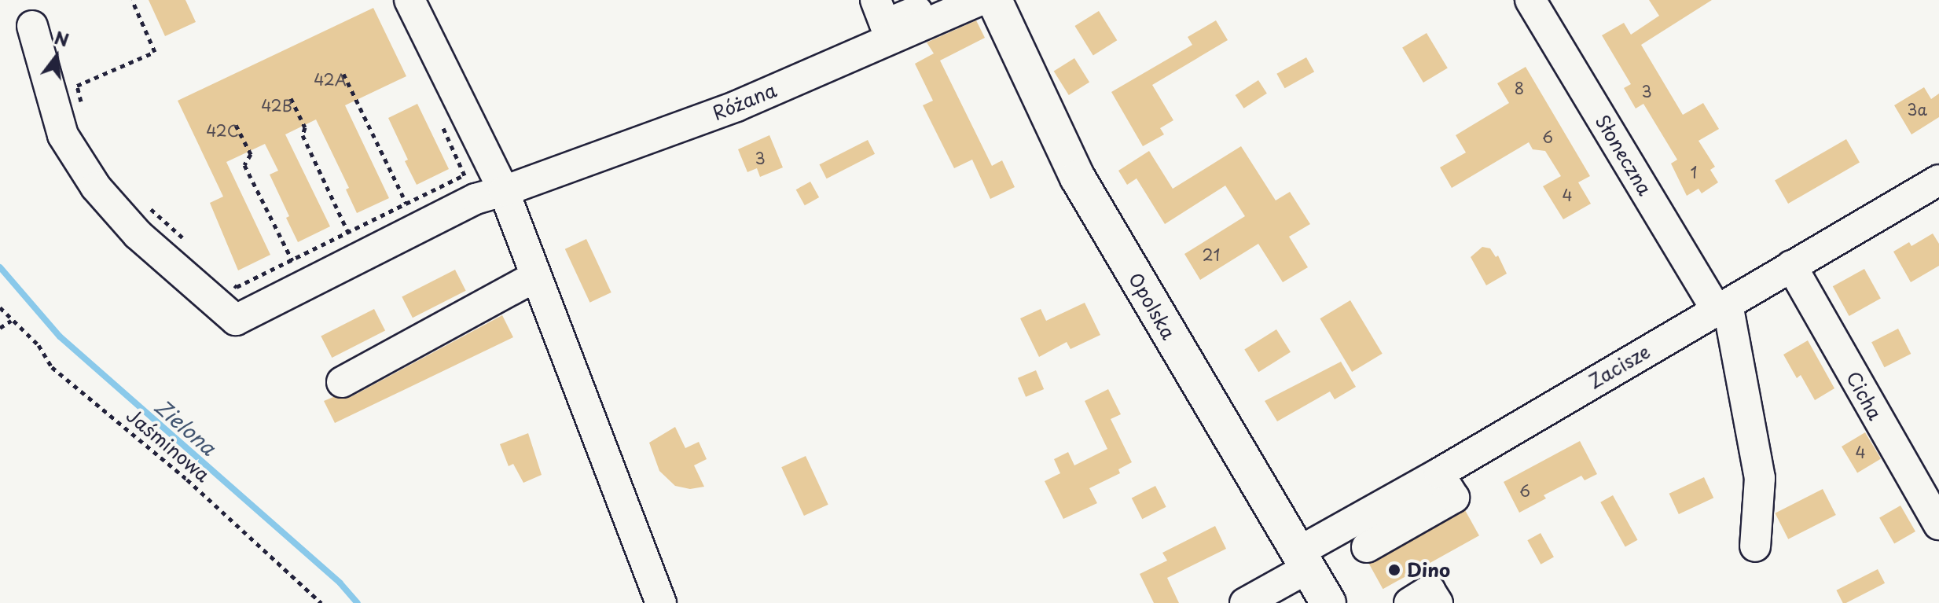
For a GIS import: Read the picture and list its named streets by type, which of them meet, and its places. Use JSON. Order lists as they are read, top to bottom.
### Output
{
  "streets": {
    "main road": ["Opolska"],
    "street": [
      "Różana",
      "Słoneczna",
      "Zacisze",
      "Cicha"
    ],
    "path": ["Jaśminowa"]
  },
  "crossings": [
    ["Słoneczna", "Zacisze"],
    ["Opolska", "Zacisze"],
    ["Zacisze", "Cicha"]
  ],
  "water": ["Zielona"],
  "places": ["Dino"],
  "house_numbers": [
    "42A",
    "8",
    "3",
    "42B",
    "3a",
    "42C",
    "6",
    "3",
    "1",
    "4",
    "21",
    "4",
    "6"
  ],
  "north": "top"
}
